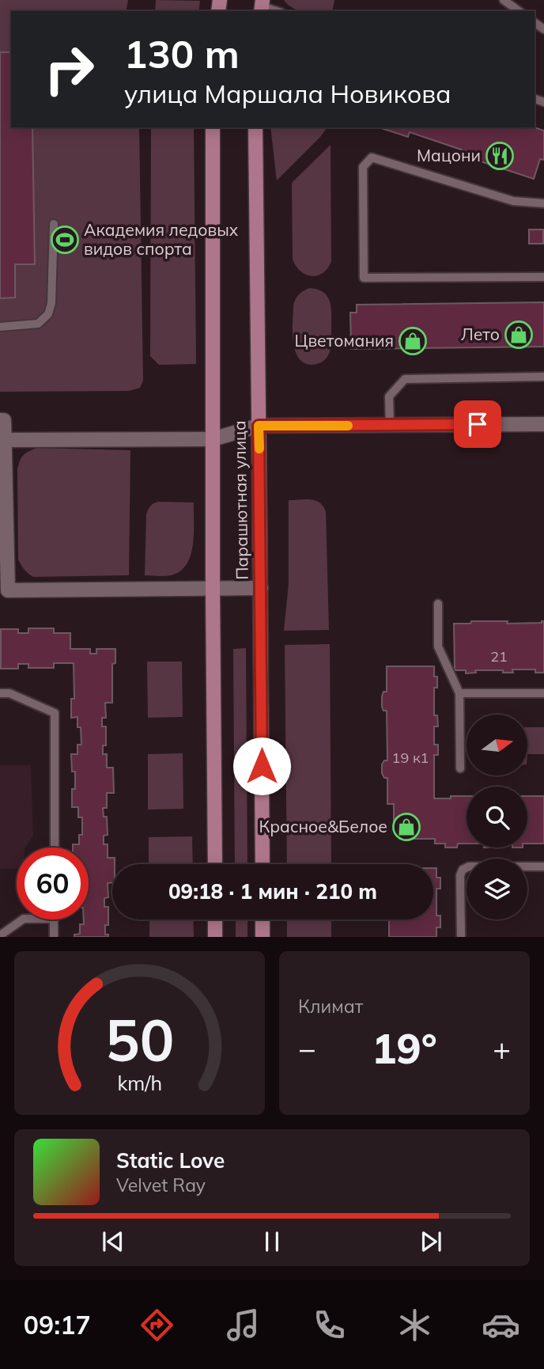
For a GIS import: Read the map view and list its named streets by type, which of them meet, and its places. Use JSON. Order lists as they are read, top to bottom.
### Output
{
  "streets": {
    "main road": ["Парашютная улица"]
  },
  "places": {
    "restaurant": ["Мацони"],
    "sports": ["Академия ледовых видов спорта"],
    "shop": ["Лето", "Цветомания", "Красное&Белое"]
  },
  "house_numbers": ["21", "19 к1"],
  "north": "right",
  "page": {
    "turn": ["130 m", "улица Маршала Новикова"],
    "limit": "60",
    "trip": "09:18 · 1 мин · 210 m",
    "tile": "Климат",
    "heat": ["−", "19°", "+"],
    "song": ["Static Love", "Velvet Ray"],
    "tabs": "09:17",
    "gauge": ["50", "km/h"]
  }
}
